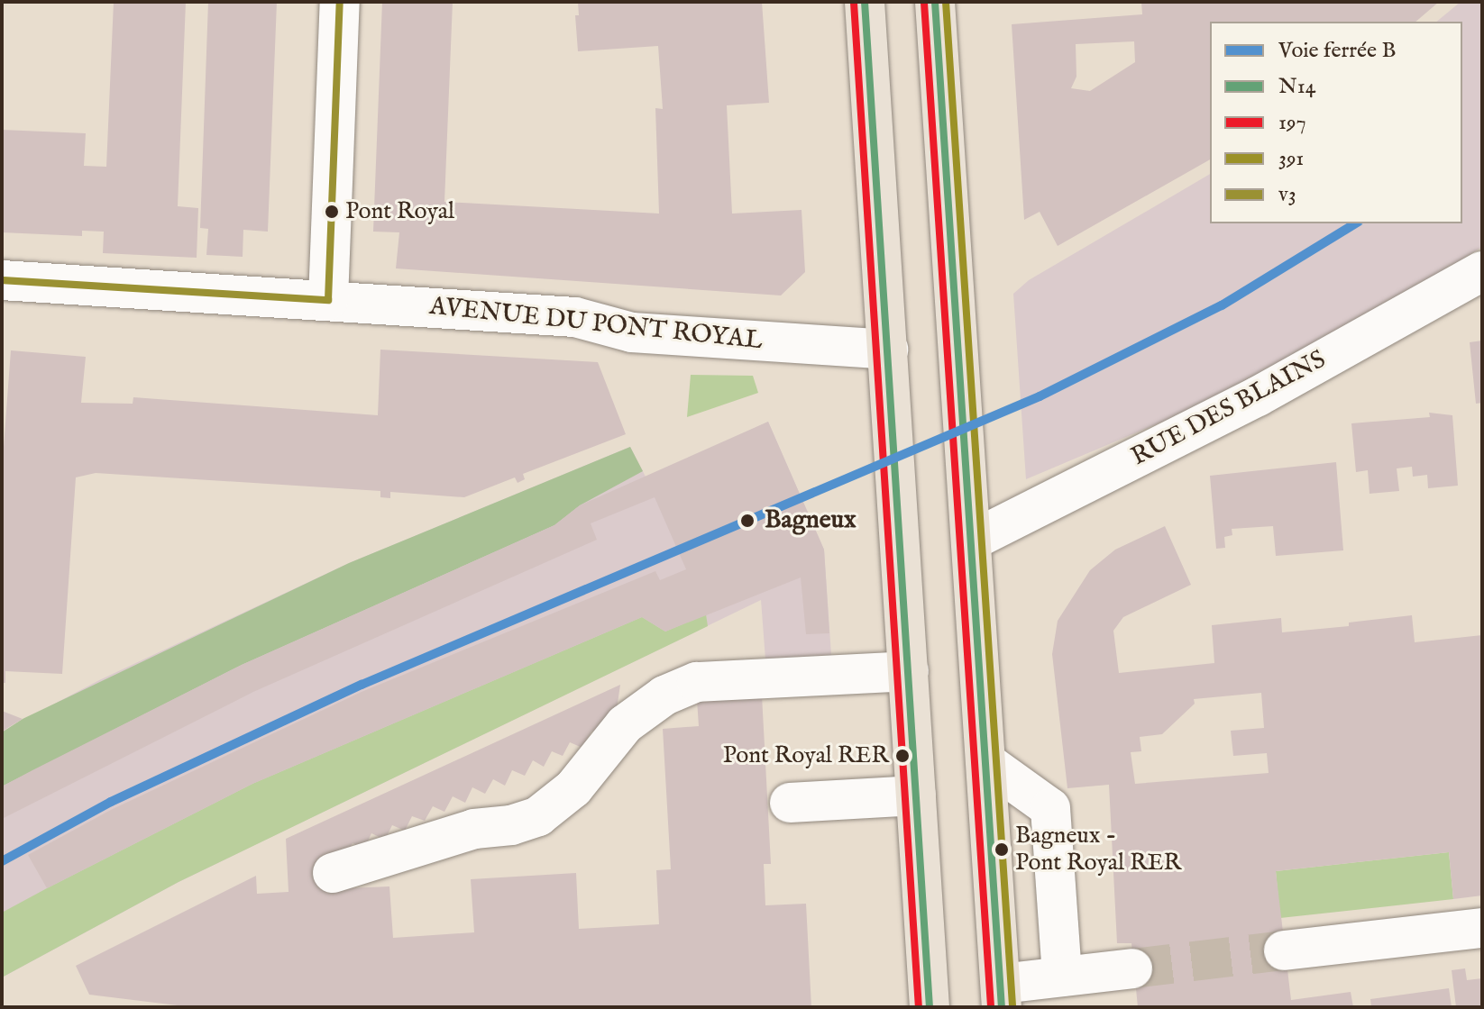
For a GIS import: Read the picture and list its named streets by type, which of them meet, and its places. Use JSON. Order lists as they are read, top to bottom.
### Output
{
  "streets": {
    "street": ["AVENUE DU PONT ROYAL", "RUE DES BLAINS"]
  },
  "places": [
    "Pont Royal",
    "Bagneux",
    "Pont Royal RER",
    "Bagneux - Pont Royal RER"
  ],
  "lines": [
    "transit line N14",
    "transit line 391",
    "transit line v3",
    "transit line 197",
    "rail line B"
  ],
  "legend": [
    "Voie ferrée B",
    "N14",
    "197",
    "391",
    "v3"
  ]
}
